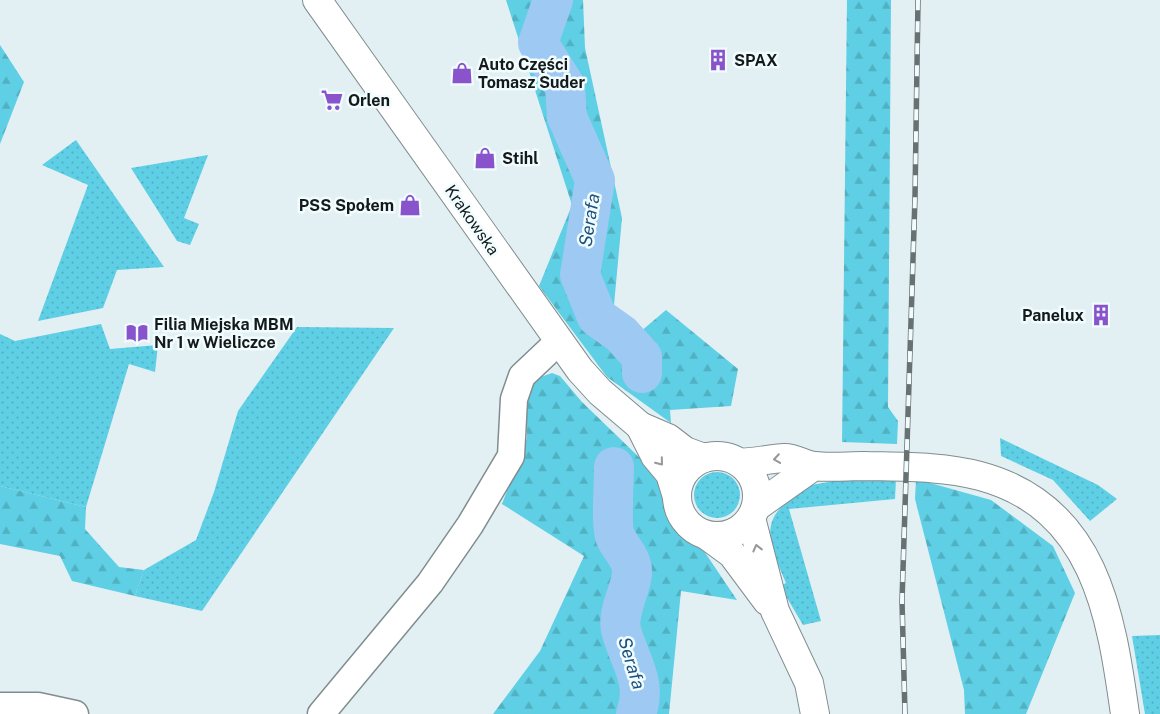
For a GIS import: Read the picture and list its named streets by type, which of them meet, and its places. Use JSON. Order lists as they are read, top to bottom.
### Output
{
  "streets": {
    "main road": ["Krakowska"]
  },
  "water": ["Serafa"],
  "places": {
    "building": ["SPAX", "Panelux"],
    "shop": ["Auto Części Tomasz Suder", "Stihl", "PSS Społem"],
    "supermarket": ["Orlen"],
    "library": ["Filia Miejska MBM Nr 1 w Wieliczce"]
  }
}
